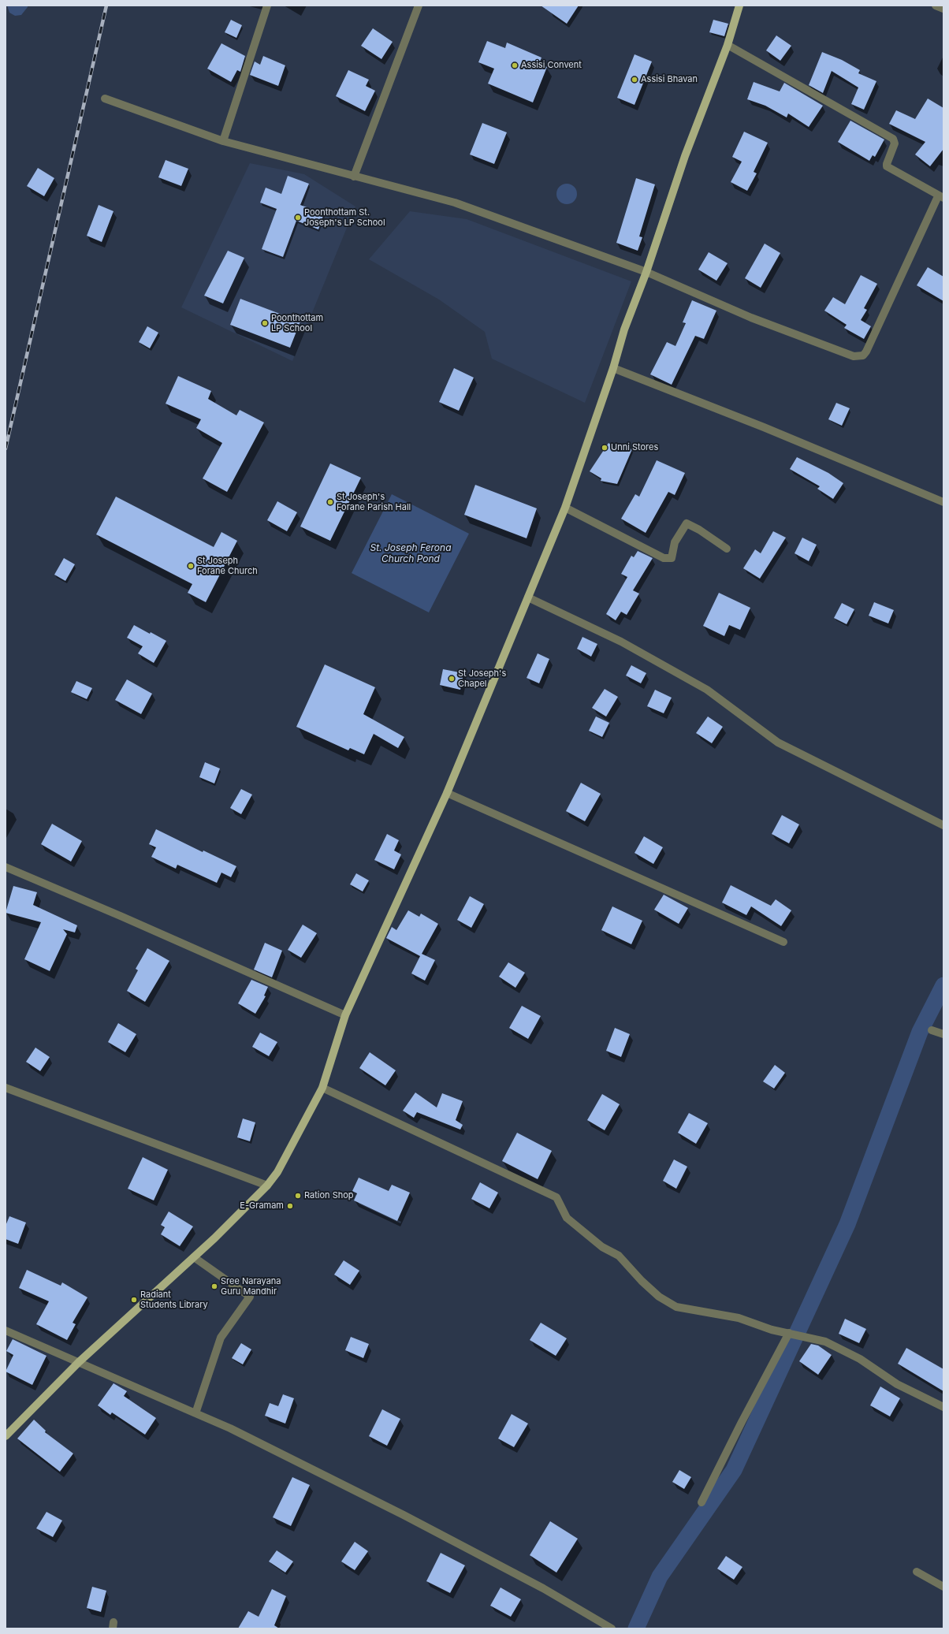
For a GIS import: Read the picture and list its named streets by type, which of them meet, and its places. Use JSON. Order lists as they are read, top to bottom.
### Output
{
  "water": ["St. Joseph Ferona Church Pond"],
  "places": [
    "Assisi Convent",
    "Assisi Bhavan",
    "Poonthottam St. Joseph's LP School",
    "Poonthottam LP School",
    "Unni Stores",
    "St Joseph's Forane Parish Hall",
    "St Joseph Forane Church",
    "St Joseph's Chapel",
    "Ration Shop",
    "E-Gramam",
    "Sree Narayana Guru Mandhir",
    "Radiant Students Library"
  ]
}
